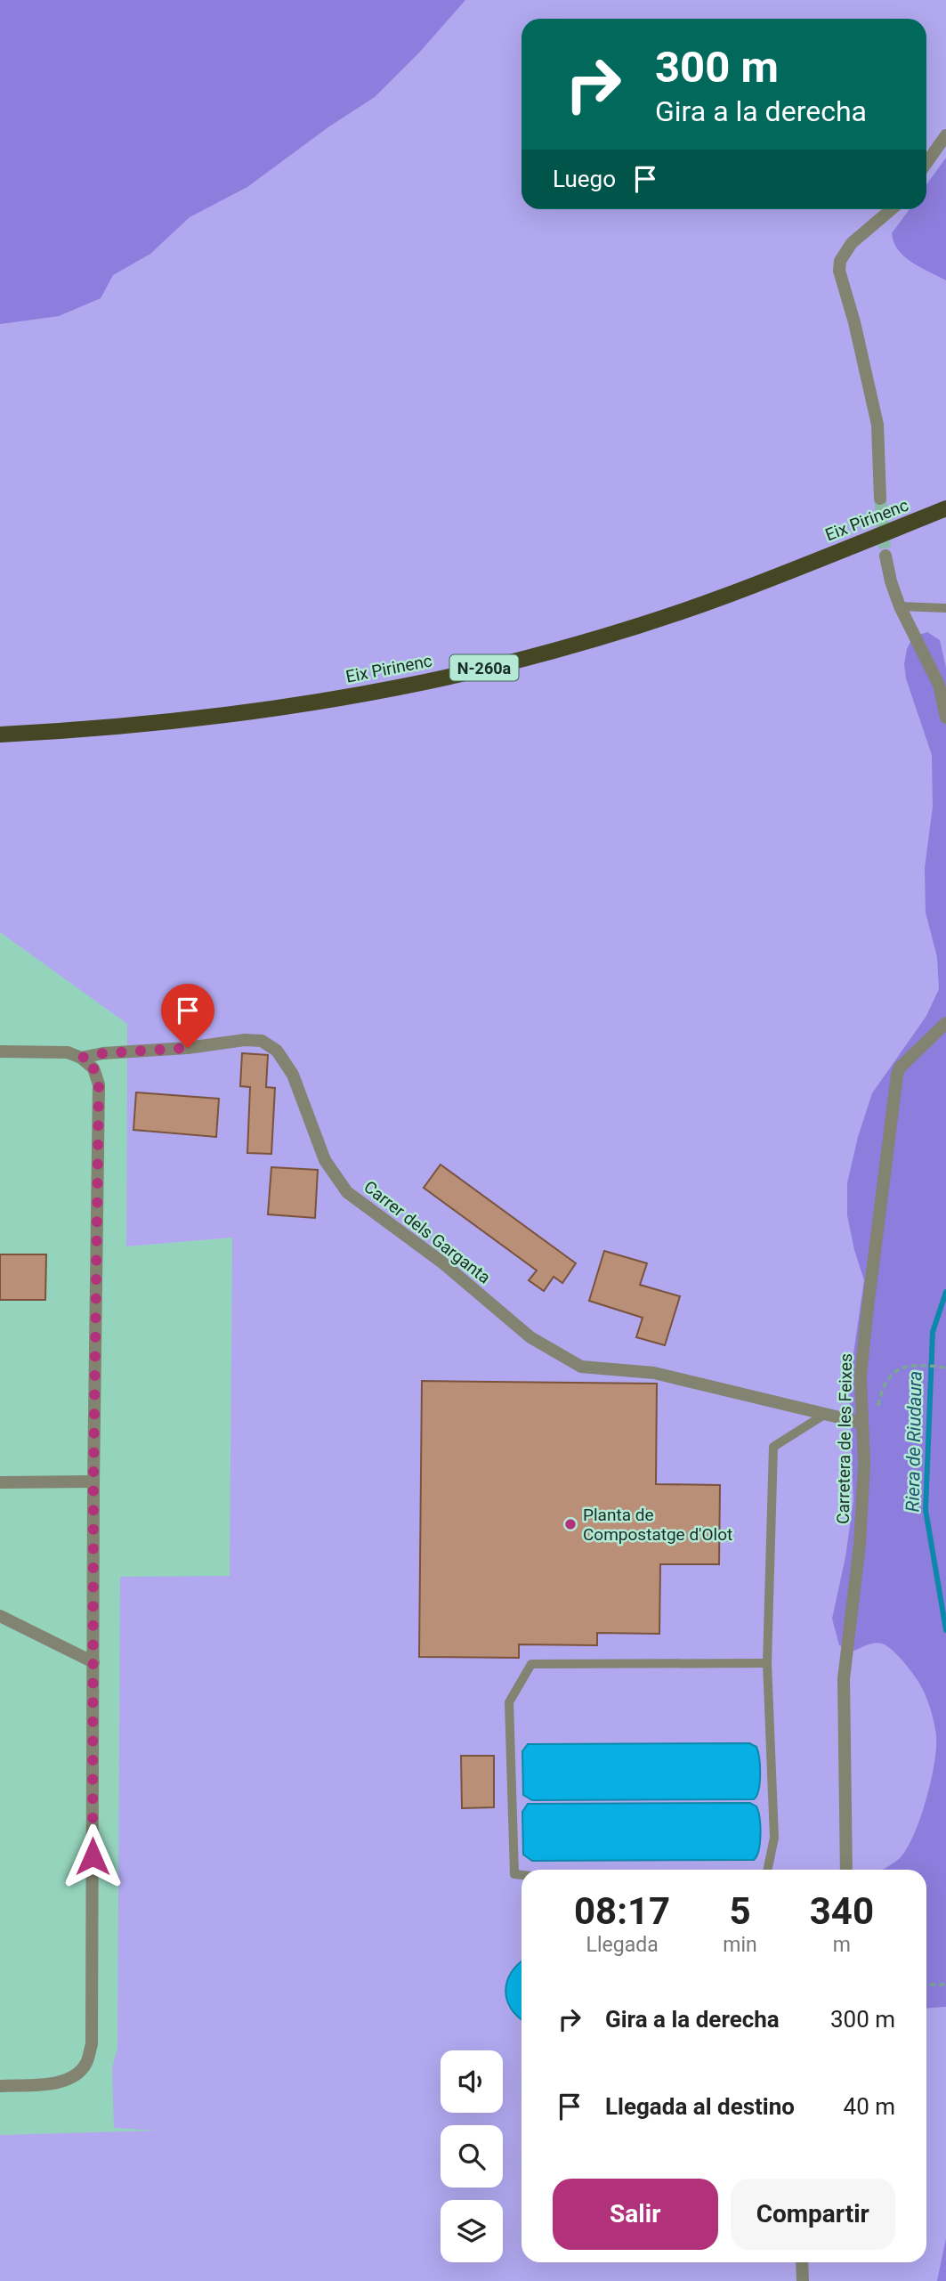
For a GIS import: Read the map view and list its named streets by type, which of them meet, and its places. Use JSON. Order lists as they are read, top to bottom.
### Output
{
  "streets": {
    "main road": ["Eix Pirinenc", "N-260a"],
    "street": ["Carrer dels Garganta", "Carretera de les Feixes"]
  },
  "crossings": [
    ["Carrer dels Garganta", "Carretera de les Feixes"]
  ],
  "water": ["Riera de Riudaura"],
  "places": ["Planta de Compostatge d'Olot"],
  "page": {
    "turn": ["300 m", "Gira a la derecha"],
    "then": "Luego",
    "eta": [
      "08:17",
      "Llegada",
      "5",
      "min",
      "340",
      "m"
    ],
    "list": [
      {
        "name": "Gira a la derecha",
        "value": "300 m"
      },
      {
        "name": "Llegada al destino",
        "value": "40 m"
      }
    ],
    "buttons": ["Salir", "Compartir"]
  }
}
